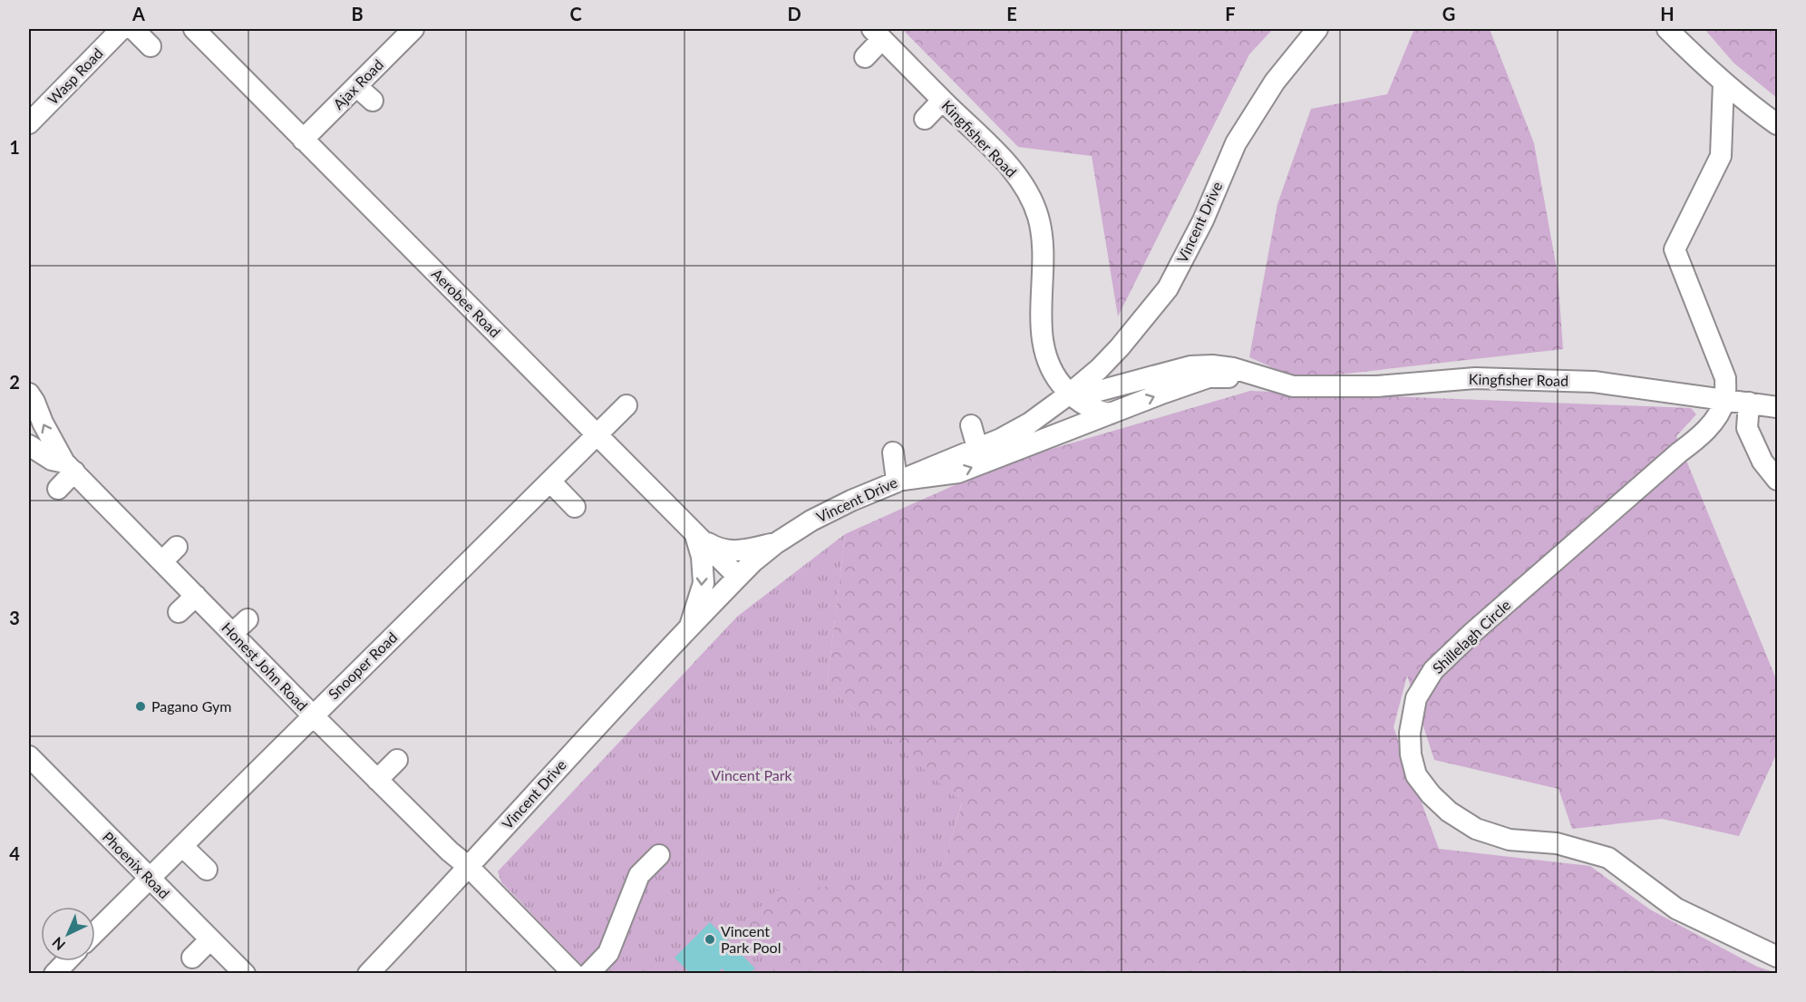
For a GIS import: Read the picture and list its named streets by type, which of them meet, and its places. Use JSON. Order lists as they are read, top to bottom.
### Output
{
  "streets": {
    "street": [
      "Wasp Road",
      "Ajax Road",
      "Kingfisher Road",
      "Vincent Drive",
      "Aerobee Road",
      "Shillelagh Circle",
      "Snooper Road",
      "Honest John Road",
      "Phoenix Road"
    ]
  },
  "crossings": [
    ["Ajax Road", "Aerobee Road"],
    ["Kingfisher Road", "Vincent Drive"],
    ["Kingfisher Road", "Shillelagh Circle"],
    ["Vincent Drive", "Aerobee Road"],
    ["Vincent Drive", "Honest John Road"],
    ["Aerobee Road", "Snooper Road"],
    ["Snooper Road", "Honest John Road"],
    ["Snooper Road", "Phoenix Road"]
  ],
  "parks": ["Vincent Park"],
  "places": ["Pagano Gym", "Vincent Park Pool"],
  "north": "bottom left",
  "grid": {
    "columns": [
      "A",
      "B",
      "C",
      "D",
      "E",
      "F",
      "G",
      "H"
    ],
    "rows": [
      "1",
      "2",
      "3",
      "4"
    ]
  }
}
